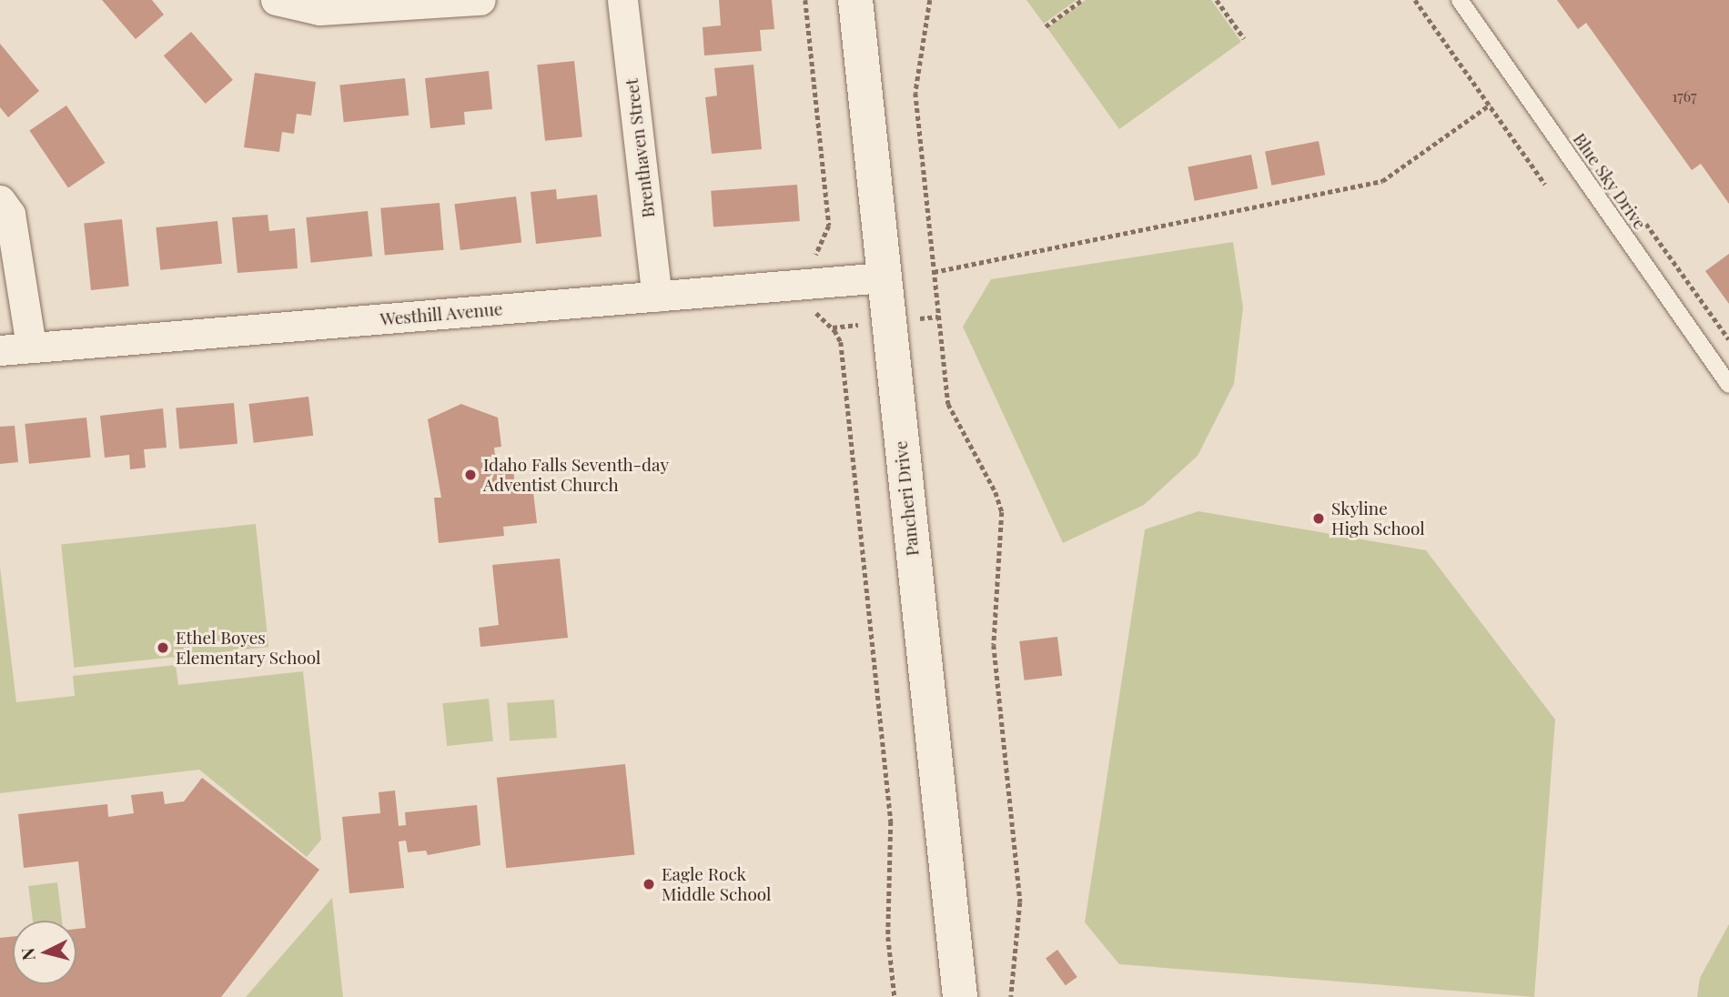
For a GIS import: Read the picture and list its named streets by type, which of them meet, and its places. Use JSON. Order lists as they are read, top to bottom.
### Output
{
  "streets": {
    "street": ["Brenthaven Street", "Westhill Avenue", "Pancheri Drive"],
    "lane": ["Blue Sky Drive"]
  },
  "crossings": [
    ["Brenthaven Street", "Westhill Avenue"],
    ["Westhill Avenue", "Pancheri Drive"]
  ],
  "places": [
    "Idaho Falls Seventh-day Adventist Church",
    "Skyline High School",
    "Ethel Boyes Elementary School",
    "Eagle Rock Middle School"
  ],
  "house_numbers": ["1767"],
  "north": "left"
}
